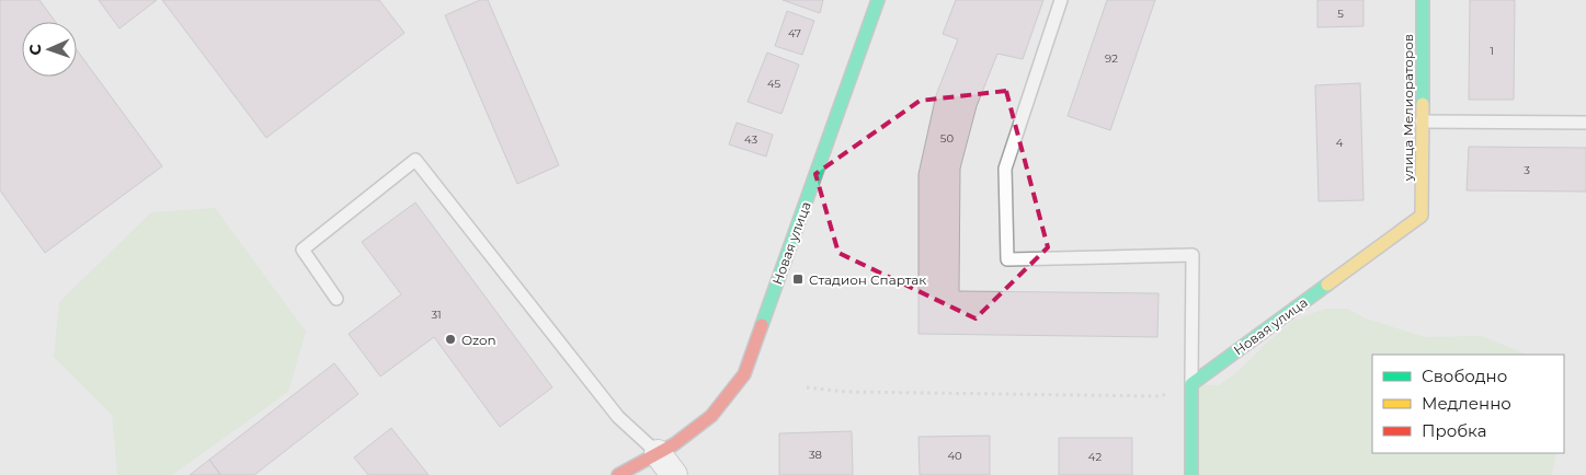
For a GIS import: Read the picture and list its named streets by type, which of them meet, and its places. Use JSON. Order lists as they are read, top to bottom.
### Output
{
  "streets": {
    "street": ["улица Мелиораторов", "Новая улица"]
  },
  "crossings": [
    ["улица Мелиораторов", "Новая улица"]
  ],
  "places": {
    "transit": ["Стадион Спартак"],
    "other": ["Ozon"]
  },
  "house_numbers": [
    "5",
    "47",
    "1",
    "92",
    "45",
    "50",
    "43",
    "4",
    "3",
    "31",
    "38",
    "40",
    "42"
  ],
  "legend": ["Свободно", "Медленно", "Пробка"],
  "north": "left"
}
